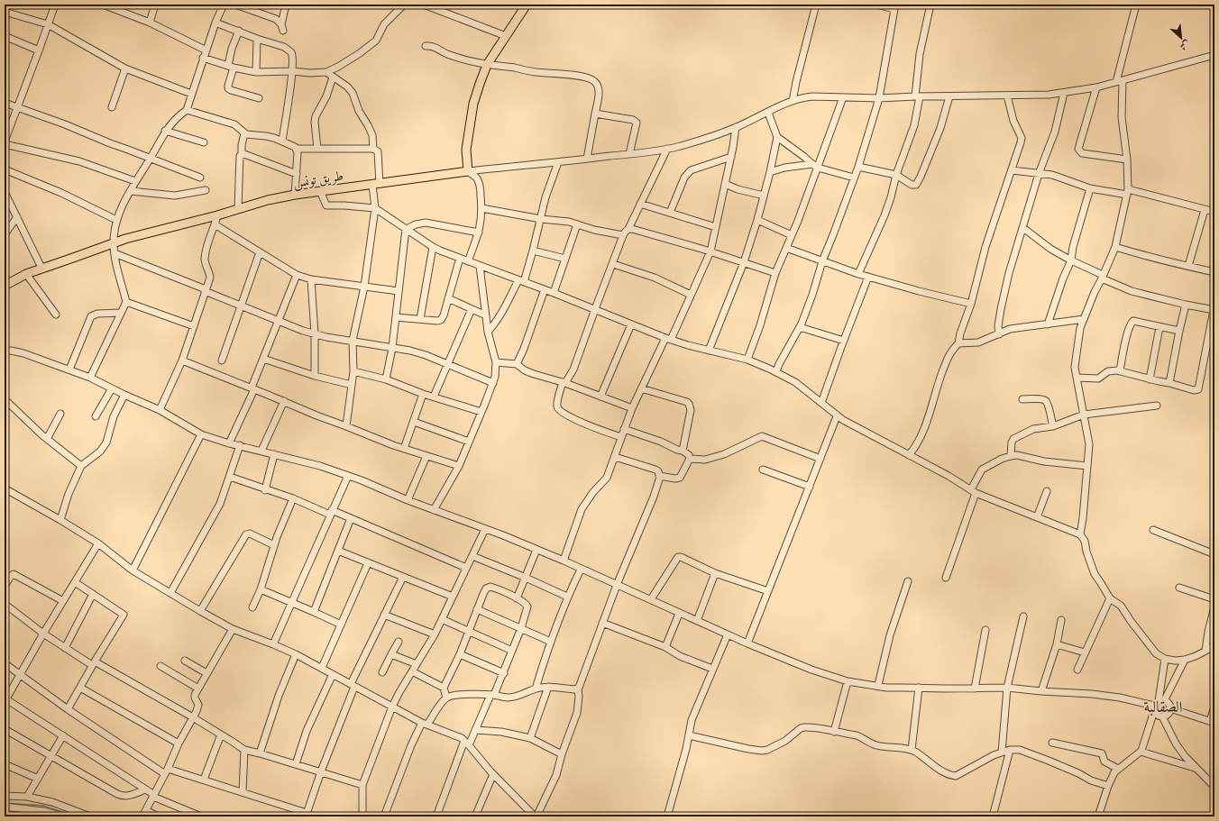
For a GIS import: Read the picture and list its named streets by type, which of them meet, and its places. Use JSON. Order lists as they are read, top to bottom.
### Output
{
  "streets": {
    "main road": ["طريق تونس"]
  },
  "districts": ["الصقالبة"],
  "north": "bottom right"
}
